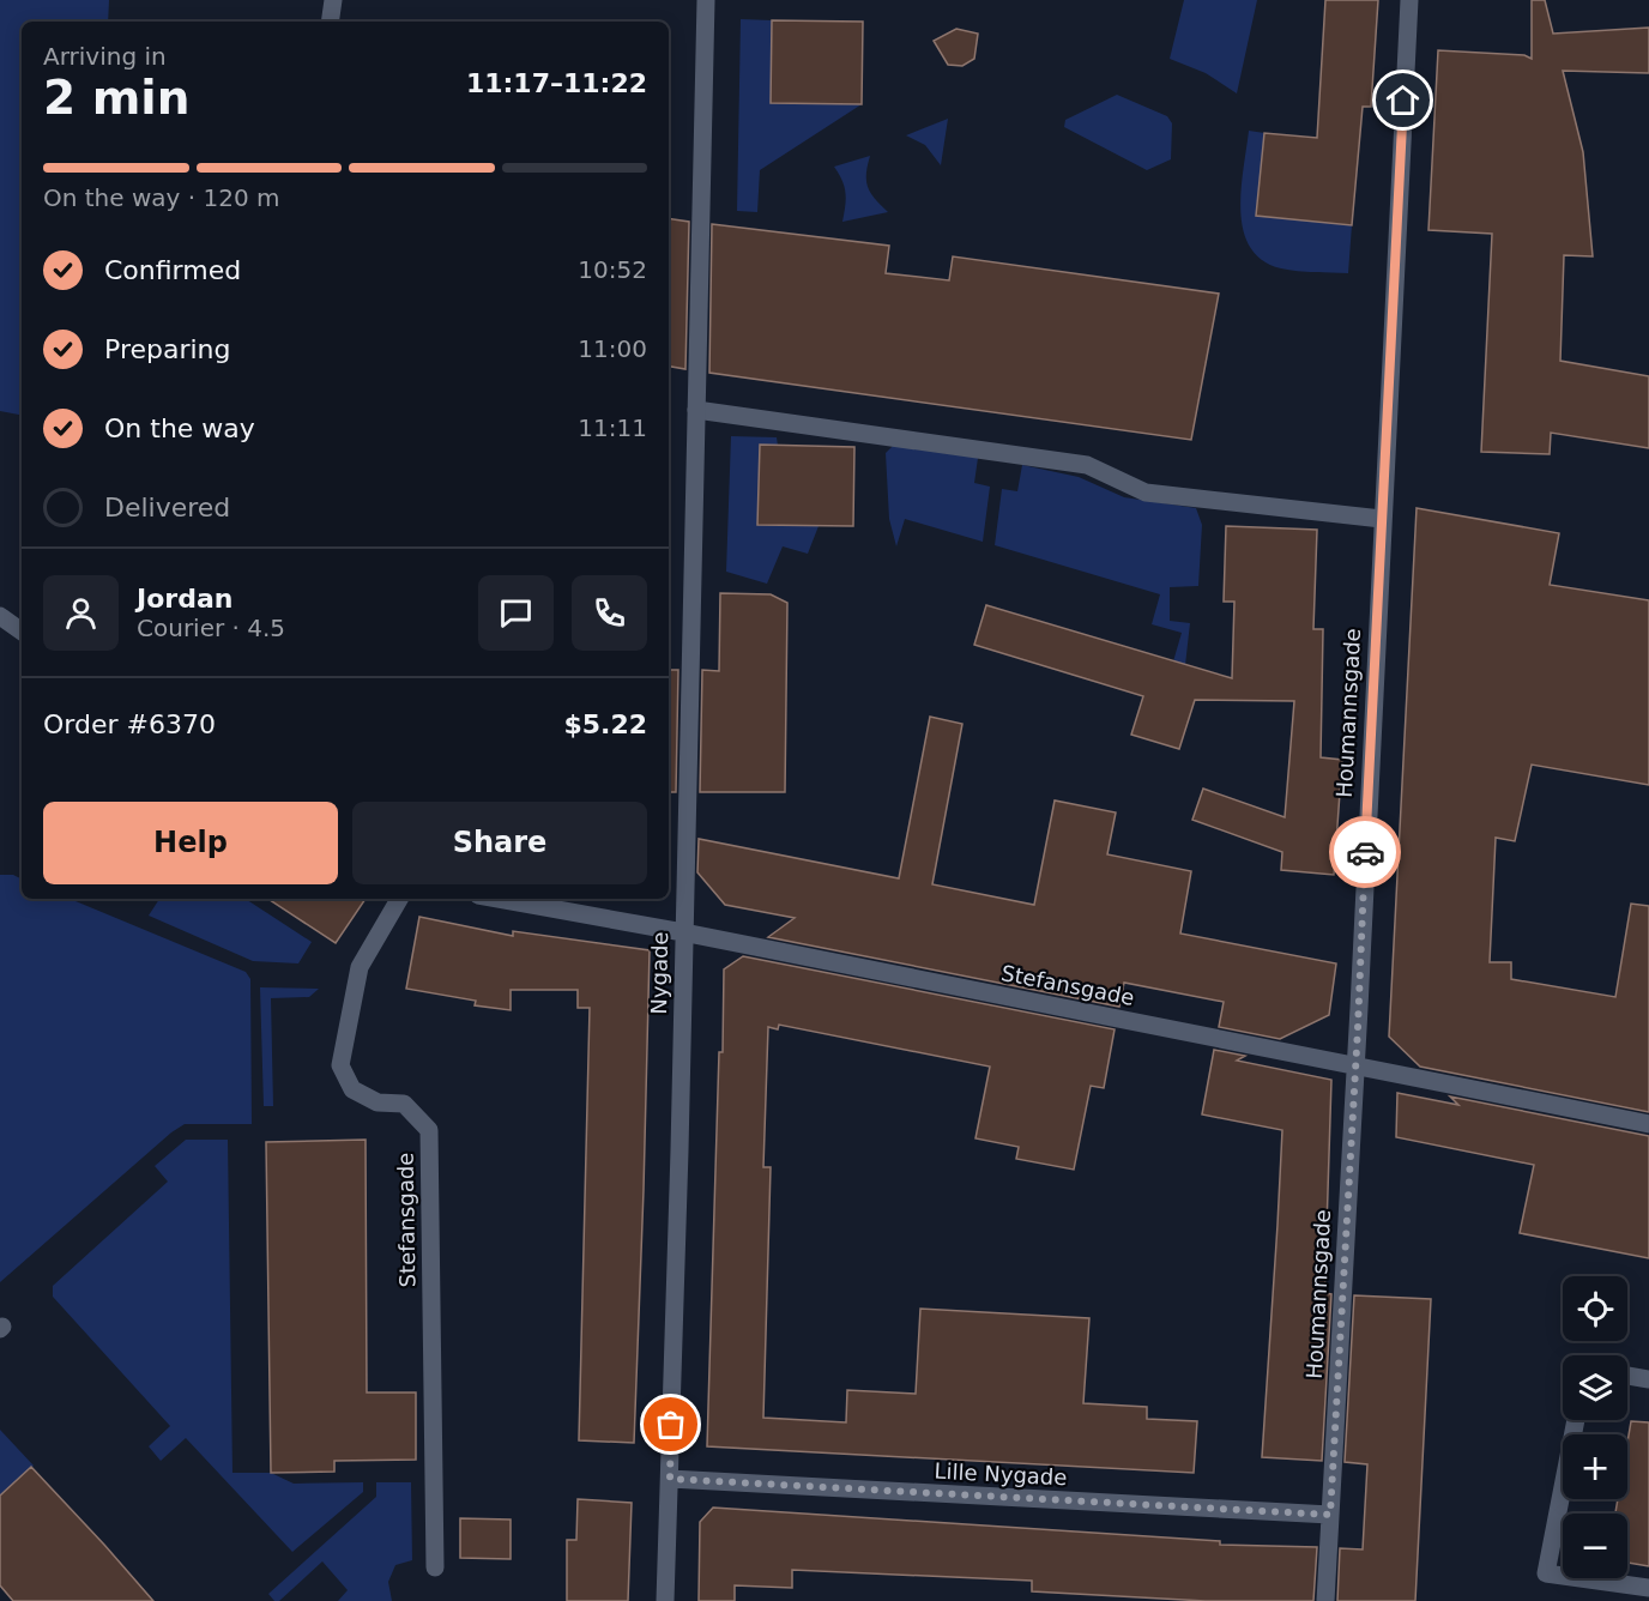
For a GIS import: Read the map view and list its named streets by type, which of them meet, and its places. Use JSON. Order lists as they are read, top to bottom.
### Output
{
  "streets": {
    "street": [
      "Houmannsgade",
      "Nygade",
      "Stefansgade",
      "Lille Nygade"
    ]
  },
  "crossings": [
    ["Houmannsgade", "Stefansgade"],
    ["Houmannsgade", "Lille Nygade"],
    ["Nygade", "Stefansgade"],
    ["Nygade", "Lille Nygade"]
  ],
  "page": {
    "heading": ["2 min", "Arriving in", "11:17–11:22"],
    "panel": [
      "Jordan",
      "Courier · 4.5",
      "Order #6370",
      "$5.22"
    ],
    "bar": "On the way · 120 m",
    "list": [
      ["Confirmed", "10:52"],
      ["Preparing", "11:00"],
      ["On the way", "11:11"],
      "Delivered"
    ],
    "buttons": ["Help", "Share"],
    "map_buttons": ["+", "−"]
  }
}
